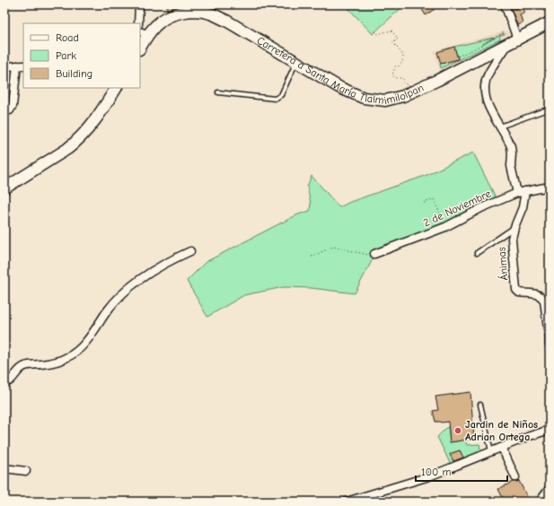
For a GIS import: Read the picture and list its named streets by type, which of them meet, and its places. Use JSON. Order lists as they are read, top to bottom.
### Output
{
  "streets": {
    "main road": ["Carretera a Santa María Tlalmimilolpan"],
    "street": ["2 de Noviembre", "Ánimas"]
  },
  "crossings": [
    ["2 de Noviembre", "Ánimas"]
  ],
  "places": ["Jardin de Niños Adrian Ortega"],
  "legend": ["Road", "Park", "Building"],
  "scale_bar": "100 m"
}
